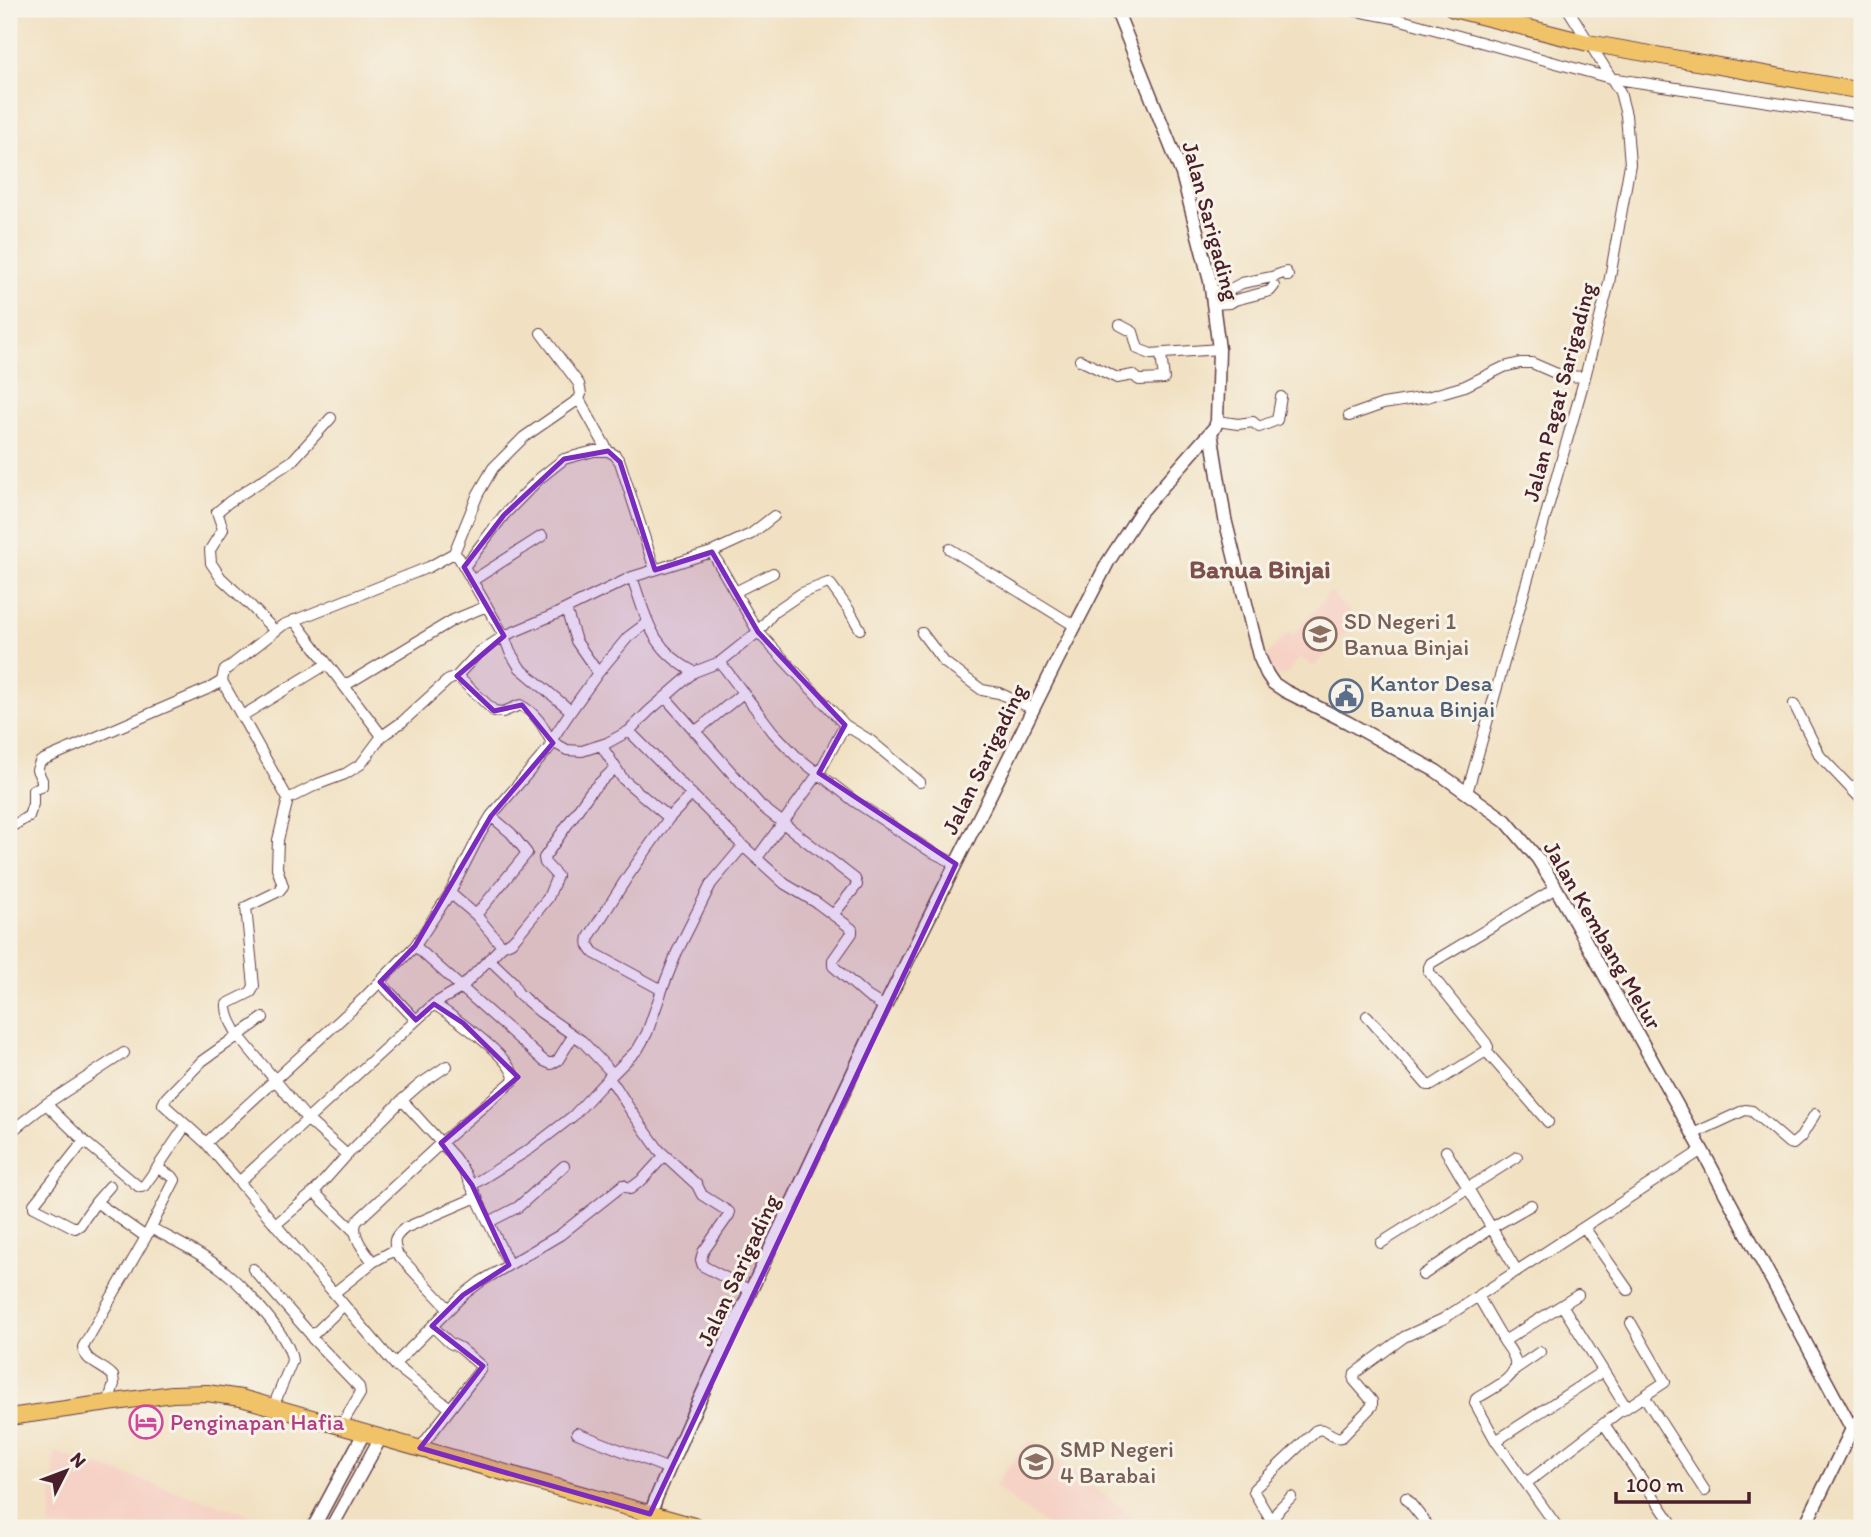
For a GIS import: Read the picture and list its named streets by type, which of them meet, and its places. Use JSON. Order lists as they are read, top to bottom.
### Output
{
  "streets": {
    "street": ["Jalan Sarigading", "Jalan Pagat Sarigading", "Jalan Kembang Melur"]
  },
  "crossings": [
    ["Jalan Sarigading", "Jalan Kembang Melur"],
    ["Jalan Pagat Sarigading", "Jalan Kembang Melur"]
  ],
  "districts": ["Banua Binjai"],
  "places": {
    "school or university": ["SD Negeri 1 Banua Binjai", "SMP Negeri 4 Barabai"],
    "public building": ["Kantor Desa Banua Binjai"],
    "hotel": ["Penginapan Hafia"]
  },
  "scale_bar": "100 m",
  "north": "top right"
}
